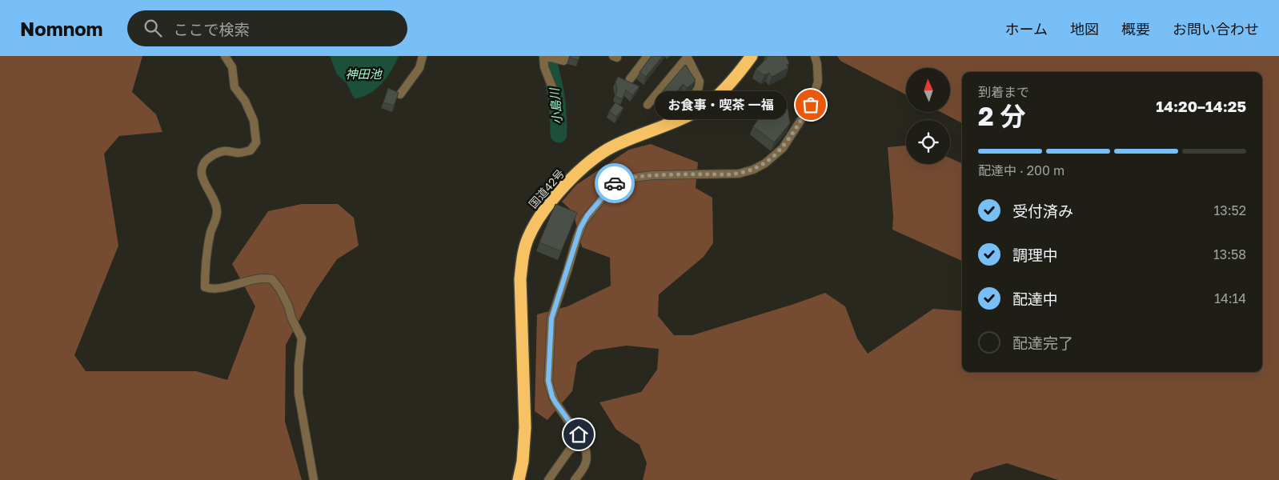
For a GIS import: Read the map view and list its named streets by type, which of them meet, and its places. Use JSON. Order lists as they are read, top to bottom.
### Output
{
  "streets": {
    "highway": ["国道42号"]
  },
  "water": ["神田池", "小島川"],
  "places": ["お食事・喫茶 一福"],
  "north": "top",
  "page": {
    "header": "Nomnom",
    "search": "ここで検索",
    "nav": [
      "ホーム",
      "地図",
      "概要",
      "お問い合わせ"
    ],
    "heading": ["2 分", "到着まで", "14:20–14:25"],
    "bubble": "お食事・喫茶 一福",
    "bar": "配達中 · 200 m",
    "list": [
      ["受付済み", "13:52"],
      ["調理中", "13:58"],
      ["配達中", "14:14"],
      "配達完了"
    ]
  }
}
